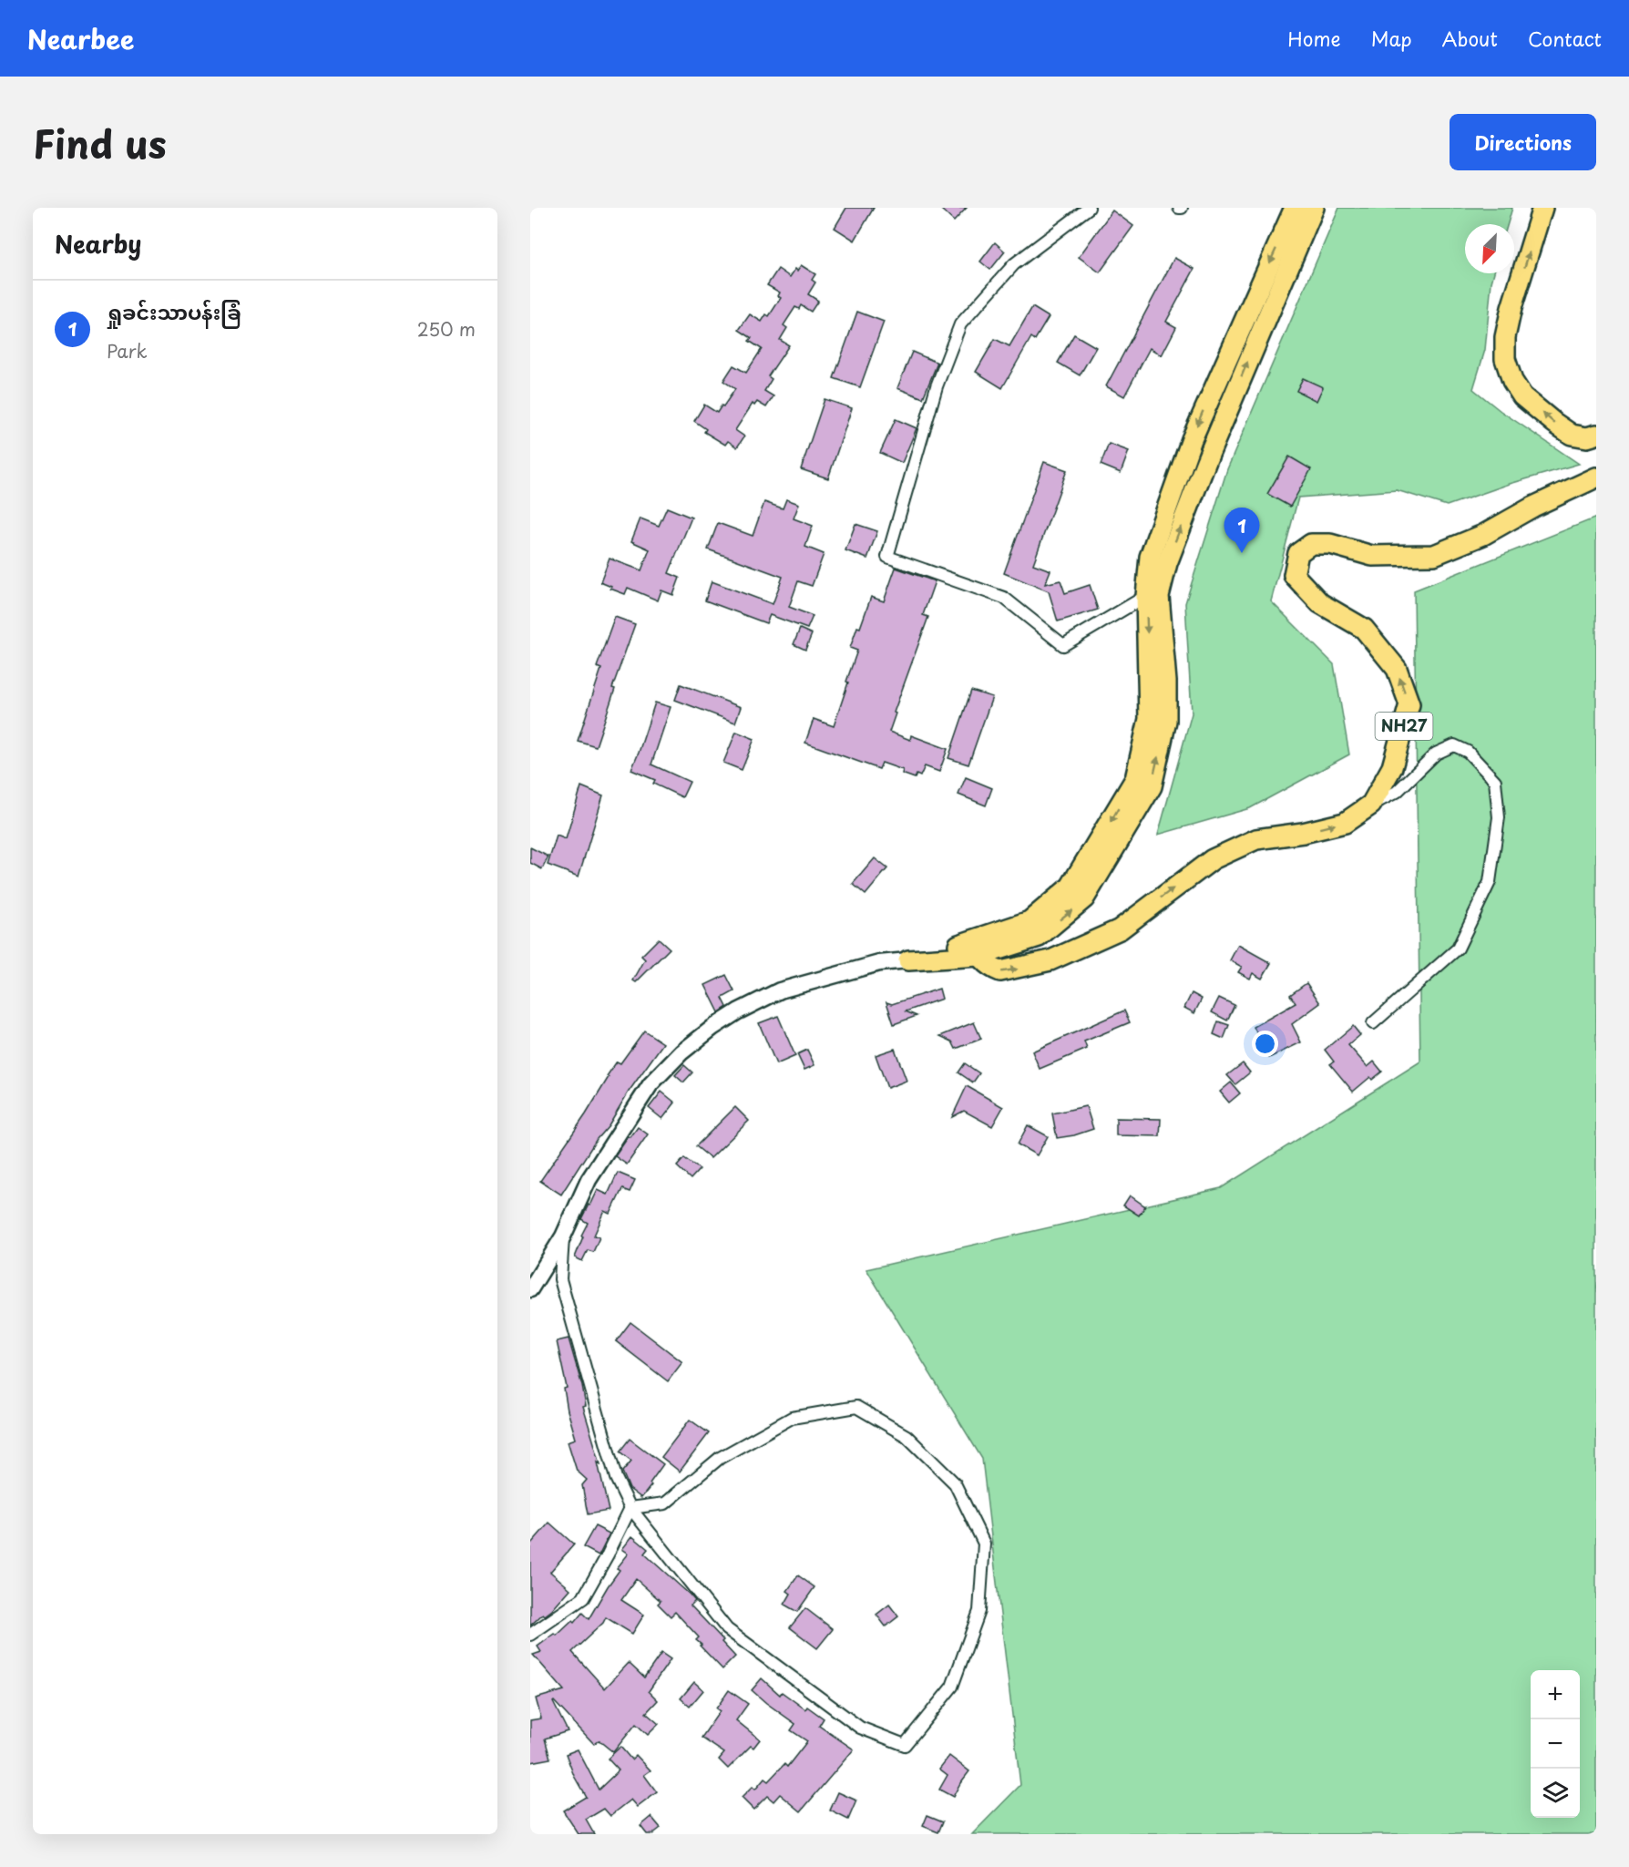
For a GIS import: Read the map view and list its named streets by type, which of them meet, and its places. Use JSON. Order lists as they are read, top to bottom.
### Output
{
  "streets": {
    "highway": ["NH27"]
  },
  "north": "bottom left",
  "page": {
    "header": "Nearbee",
    "nav": [
      "Home",
      "Map",
      "About",
      "Contact"
    ],
    "title": "Find us",
    "buttons": "Directions",
    "heading": "Nearby",
    "list": [
      {
        "mark": "1",
        "name": "ရှုခင်းသာပန်းခြံ",
        "note": "Park",
        "value": "250 m"
      }
    ],
    "pins": "1",
    "map_buttons": ["+", "−"]
  }
}
